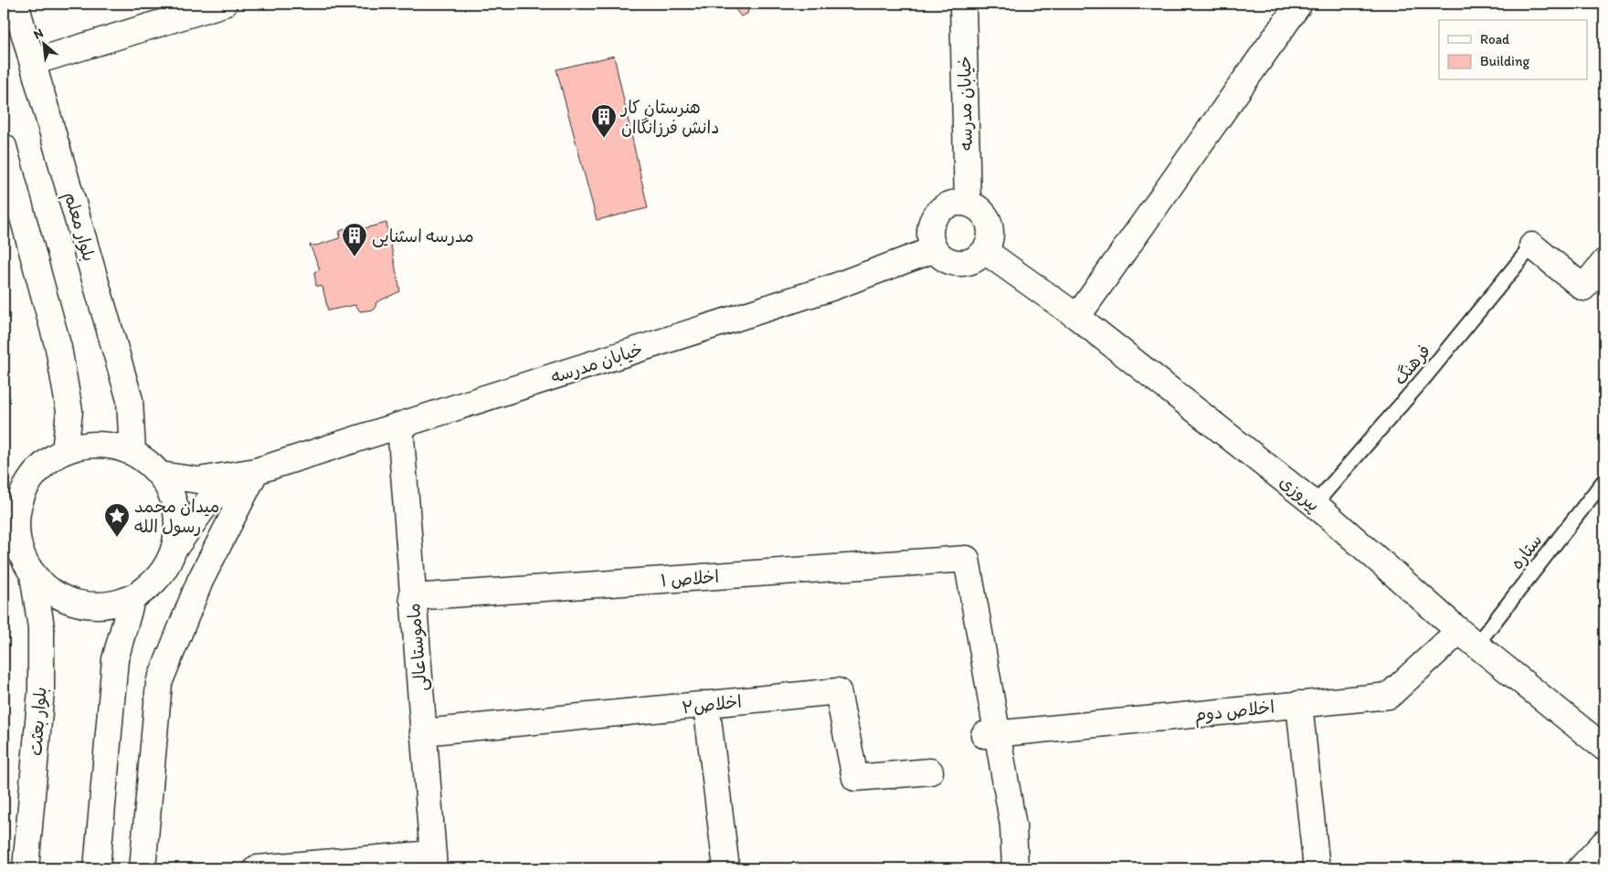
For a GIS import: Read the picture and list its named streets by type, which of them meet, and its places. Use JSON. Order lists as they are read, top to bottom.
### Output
{
  "streets": {
    "street": [
      "خیابان مدرسه",
      "بلوار معلم",
      "پیروزی",
      "اخلاص ۱",
      "ماموستاعالی",
      "اخلاص۲",
      "اخلاص دوم",
      "بلوار بعثت"
    ],
    "lane": ["فرهنگ", "ستاره"]
  },
  "crossings": [
    ["خیابان مدرسه", "پیروزی"],
    ["خیابان مدرسه", "ماموستاعالی"],
    ["بلوار معلم", "بلوار بعثت"],
    ["فرهنگ", "پیروزی"],
    ["پیروزی", "ستاره"],
    ["پیروزی", "اخلاص دوم"],
    ["ستاره", "اخلاص دوم"],
    ["اخلاص ۱", "ماموستاعالی"],
    ["اخلاص ۱", "اخلاص دوم"],
    ["ماموستاعالی", "اخلاص۲"]
  ],
  "places": {
    "building": ["هنرستان کار دانش فرزانگاان", "مدرسه اسثنایی"],
    "place": ["میدان محمد رسول الله"]
  },
  "legend": ["Road", "Building"],
  "north": "top left"
}
